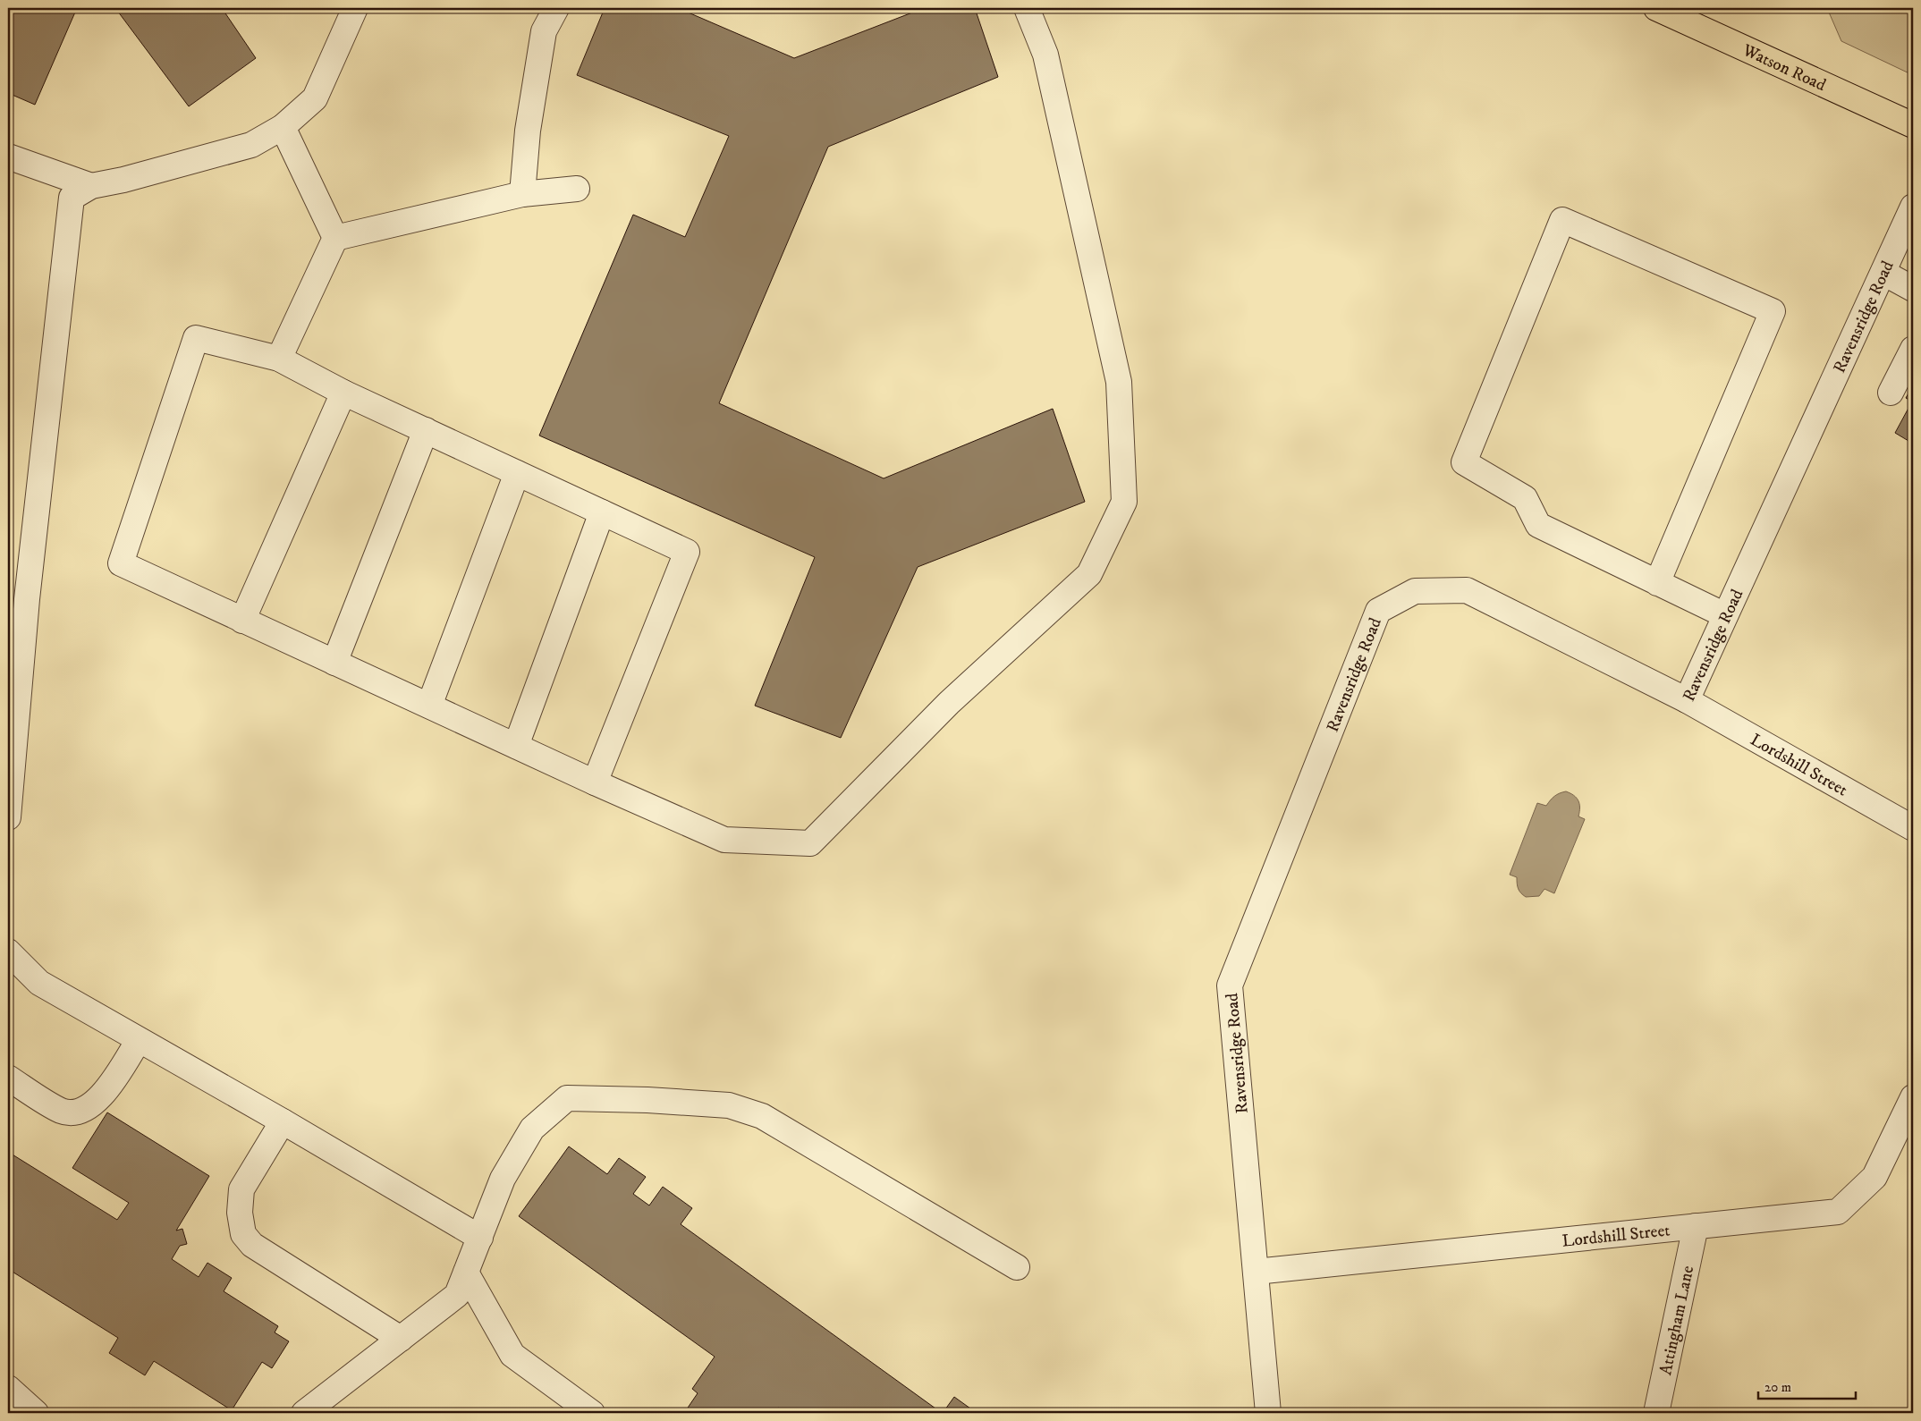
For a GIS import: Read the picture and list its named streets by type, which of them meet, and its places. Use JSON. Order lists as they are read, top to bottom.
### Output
{
  "streets": {
    "main road": ["Watson Road"],
    "street": ["Ravensridge Road", "Lordshill Street", "Attingham Lane"]
  },
  "crossings": [
    ["Ravensridge Road", "Lordshill Street"],
    ["Lordshill Street", "Attingham Lane"]
  ],
  "scale_bar": "20 m"
}
